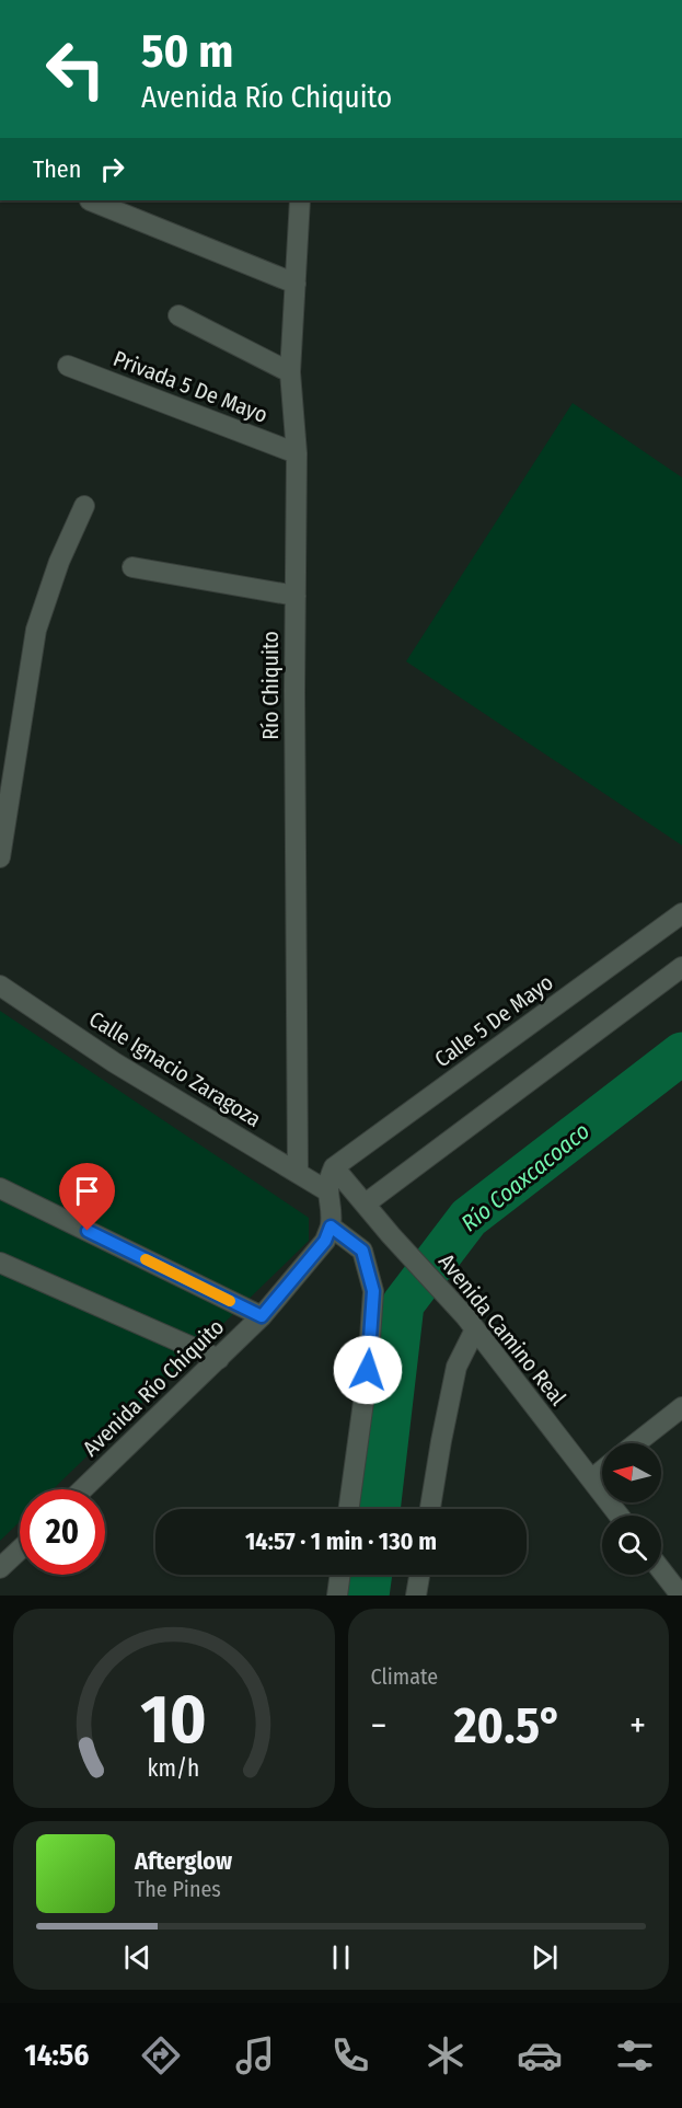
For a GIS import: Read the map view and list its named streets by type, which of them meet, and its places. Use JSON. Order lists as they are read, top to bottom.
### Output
{
  "streets": {
    "street": [
      "Privada 5 De Mayo",
      "Río Chiquito",
      "Calle 5 De Mayo",
      "Calle Ignacio Zaragoza",
      "Avenida Camino Real",
      "Avenida Río Chiquito"
    ]
  },
  "crossings": [
    ["Privada 5 De Mayo", "Río Chiquito"],
    ["Río Chiquito", "Calle Ignacio Zaragoza"],
    ["Calle 5 De Mayo", "Avenida Camino Real"]
  ],
  "water": ["Río Coaxcacoaco"],
  "north": "left",
  "page": {
    "turn": ["50 m", "Avenida Río Chiquito"],
    "then": "Then",
    "limit": "20",
    "trip": "14:57 · 1 min · 130 m",
    "tile": "Climate",
    "heat": ["−", "20.5°", "+"],
    "song": ["Afterglow", "The Pines"],
    "tabs": "14:56",
    "gauge": ["10", "km/h"]
  }
}
